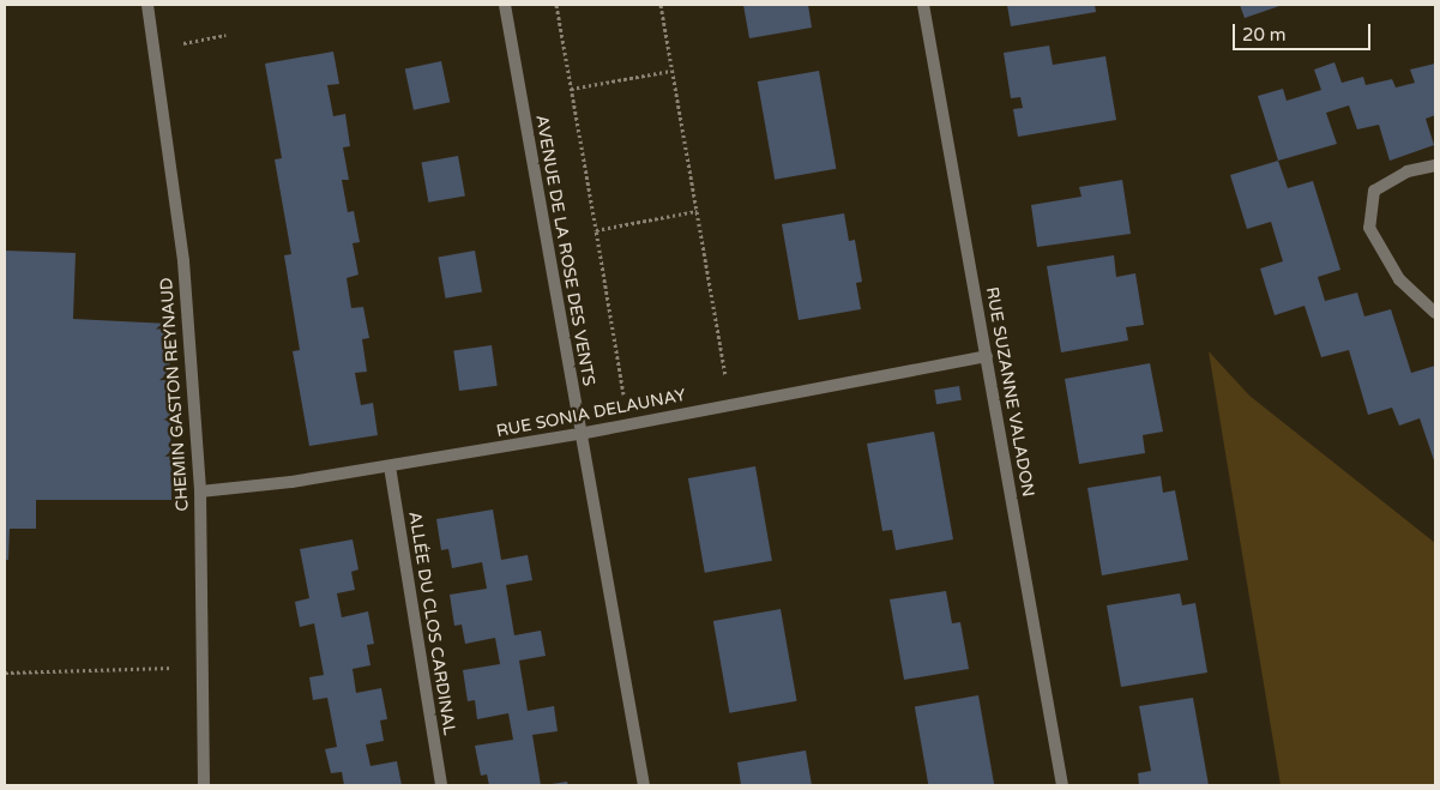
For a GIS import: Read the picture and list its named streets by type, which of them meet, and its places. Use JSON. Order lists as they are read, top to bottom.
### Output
{
  "streets": {
    "street": [
      "AVENUE DE LA ROSE DES VENTS",
      "RUE SUZANNE VALADON",
      "CHEMIN GASTON REYNAUD",
      "RUE SONIA DELAUNAY",
      "ALLÉE DU CLOS CARDINAL"
    ]
  },
  "crossings": [
    ["AVENUE DE LA ROSE DES VENTS", "RUE SONIA DELAUNAY"],
    ["RUE SUZANNE VALADON", "RUE SONIA DELAUNAY"],
    ["CHEMIN GASTON REYNAUD", "RUE SONIA DELAUNAY"],
    ["RUE SONIA DELAUNAY", "ALLÉE DU CLOS CARDINAL"]
  ],
  "scale_bar": "20 m"
}
